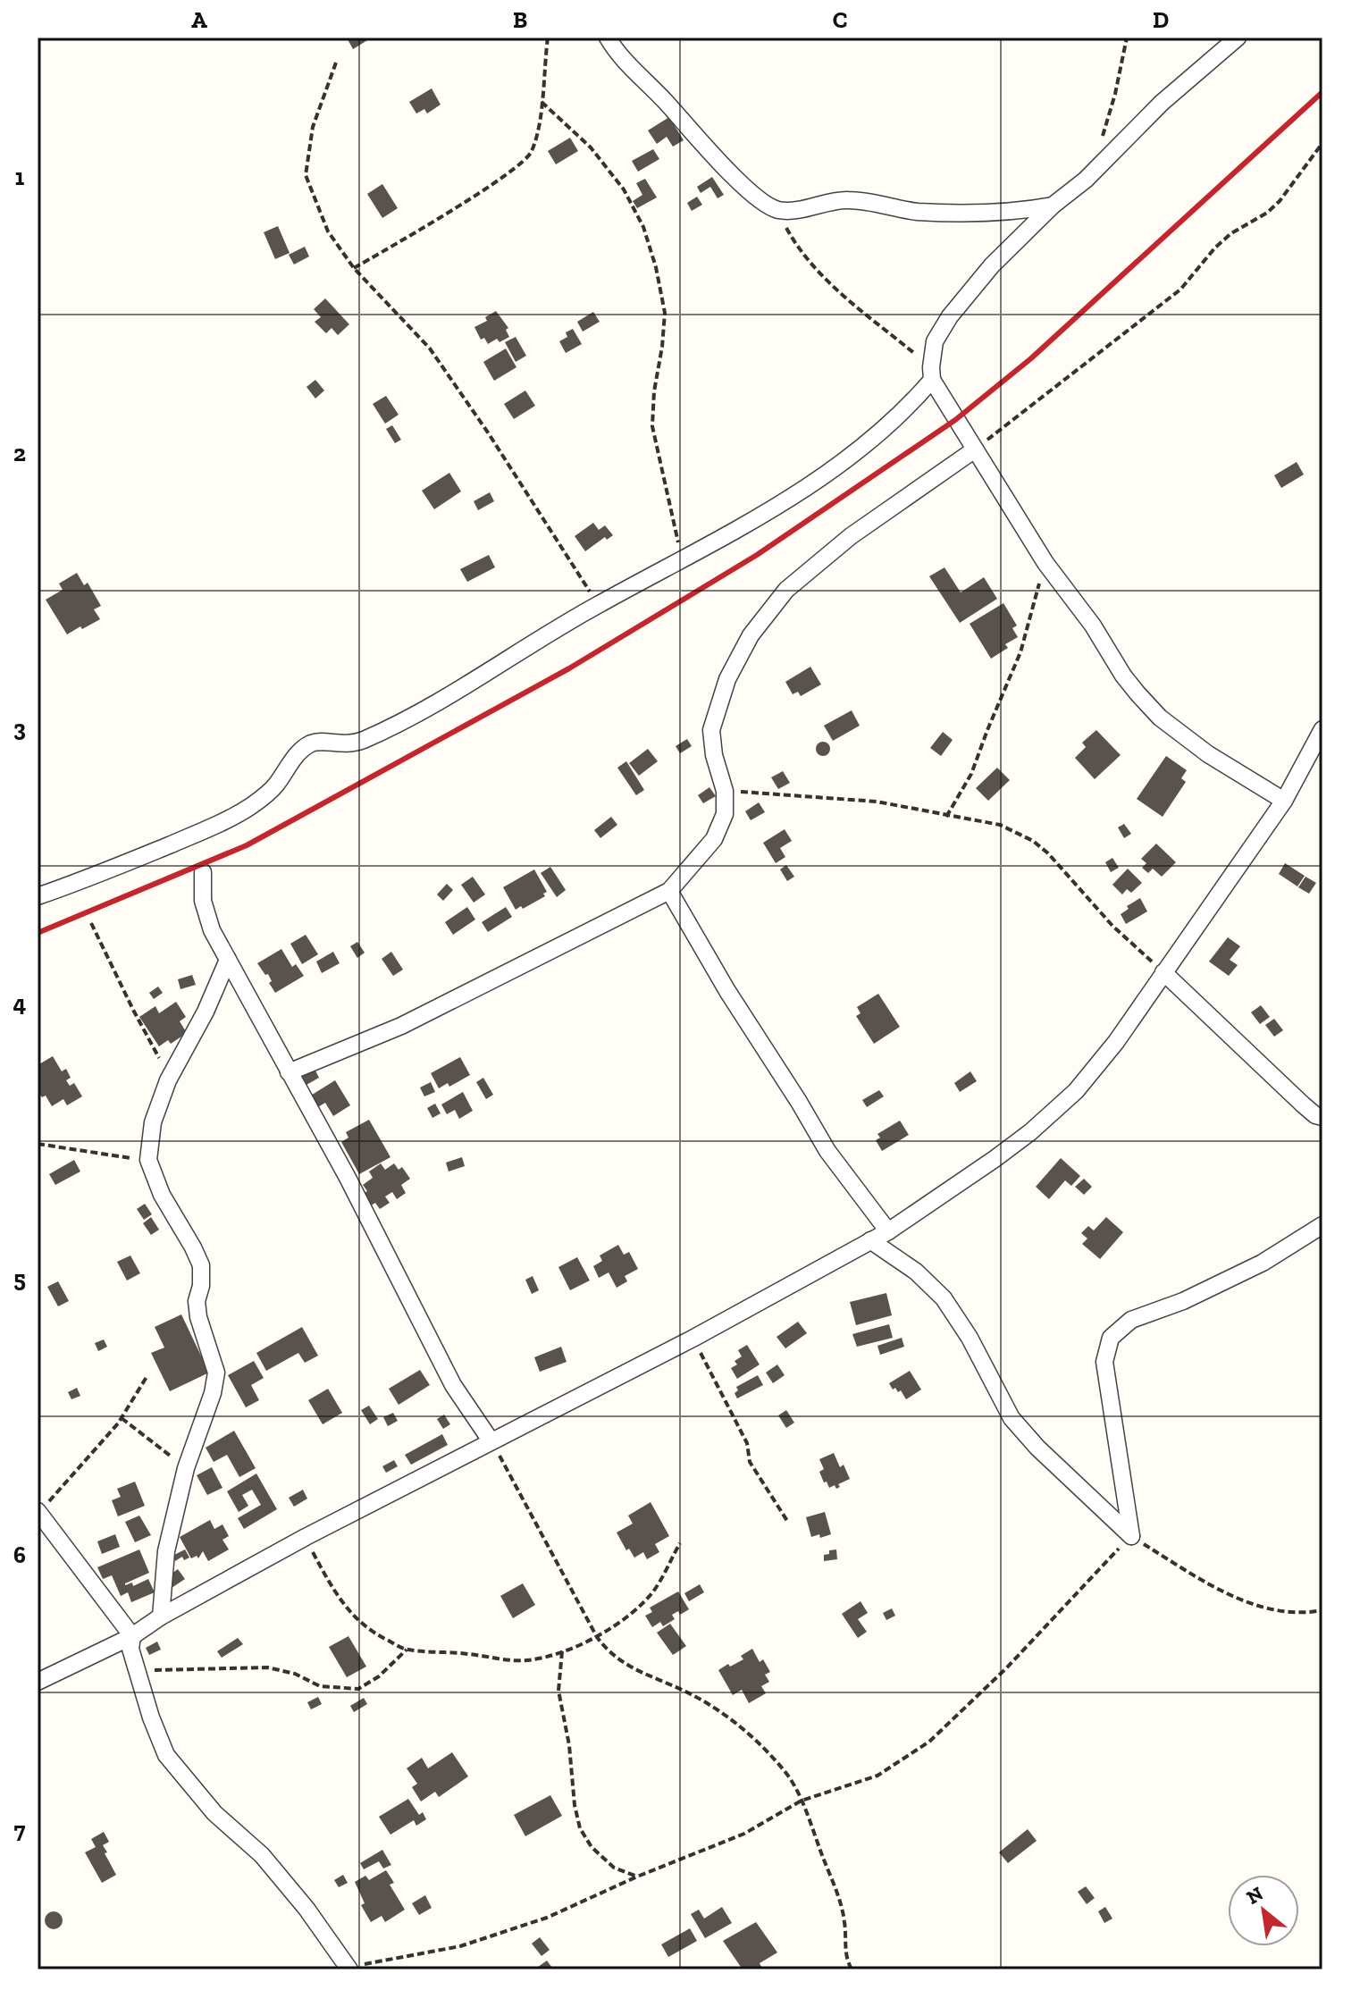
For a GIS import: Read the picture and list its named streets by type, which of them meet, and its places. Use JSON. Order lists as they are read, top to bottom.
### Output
{
  "north": "top left",
  "grid": {
    "columns": [
      "A",
      "B",
      "C",
      "D"
    ],
    "rows": [
      "1",
      "2",
      "3",
      "4",
      "5",
      "6",
      "7"
    ]
  }
}
